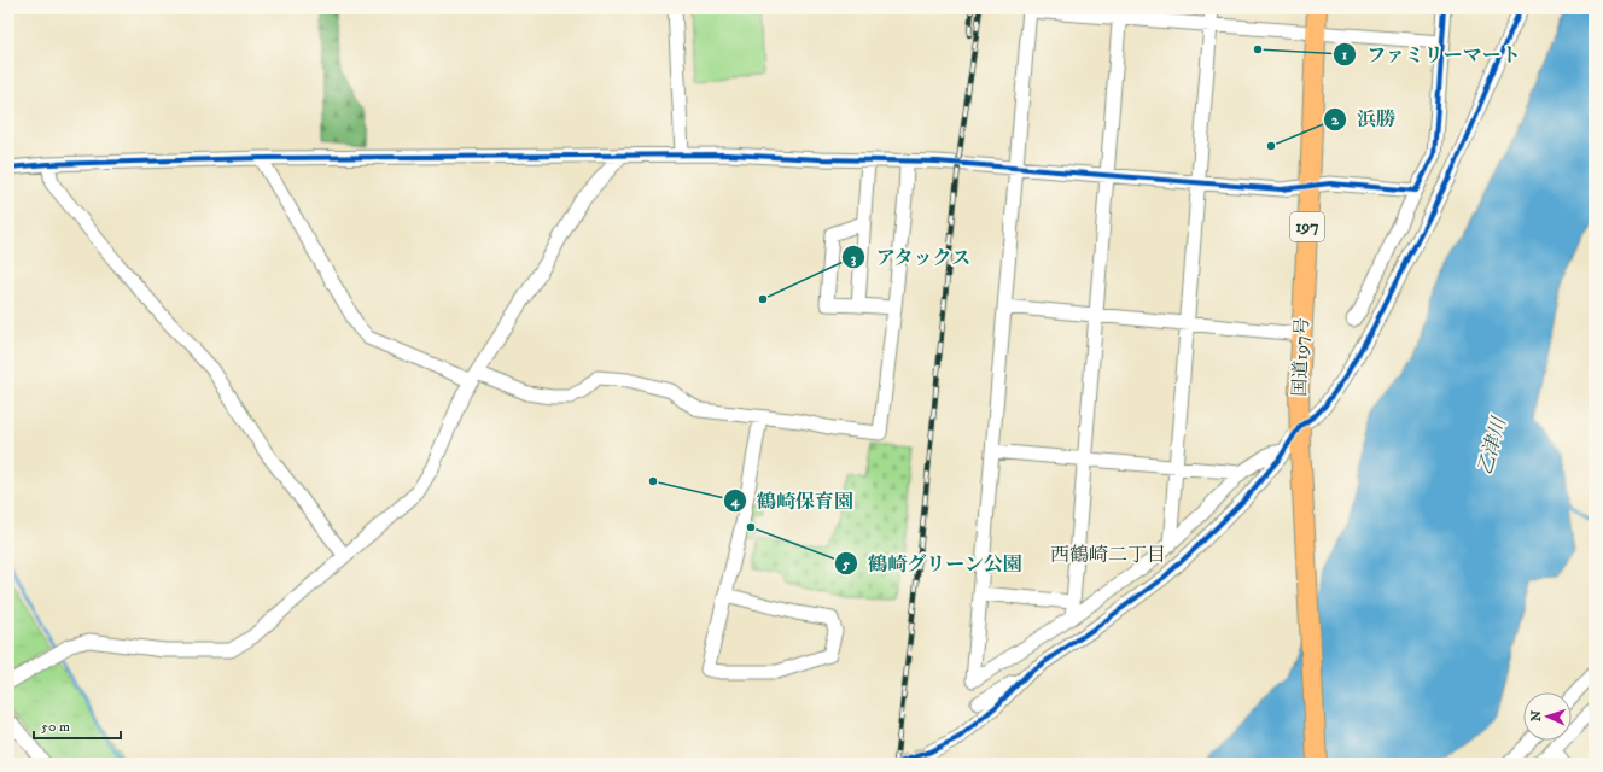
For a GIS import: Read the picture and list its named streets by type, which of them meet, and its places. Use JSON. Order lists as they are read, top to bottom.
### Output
{
  "streets": {
    "highway": ["197", "国道197号"]
  },
  "districts": ["西鶴崎二丁目"],
  "water": ["乙津川"],
  "places": [
    "ファミリーマート",
    "浜勝",
    "アタックス",
    "鶴崎保育園",
    "鶴崎グリーン公園"
  ],
  "scale_bar": "50 m",
  "north": "left"
}
